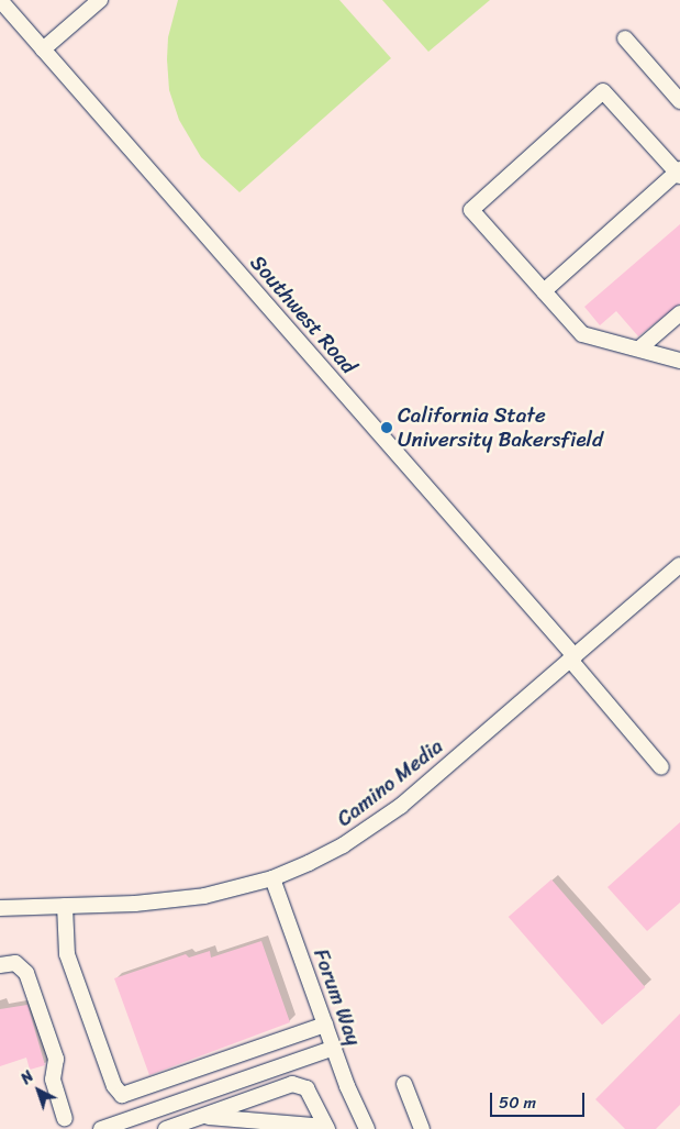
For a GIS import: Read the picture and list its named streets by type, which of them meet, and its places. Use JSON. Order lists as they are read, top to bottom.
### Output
{
  "streets": {
    "street": ["Southwest Road", "Camino Media", "Forum Way"]
  },
  "crossings": [
    ["Southwest Road", "Camino Media"],
    ["Camino Media", "Forum Way"]
  ],
  "places": ["California State University Bakersfield"],
  "scale_bar": "50 m",
  "north": "top left"
}
